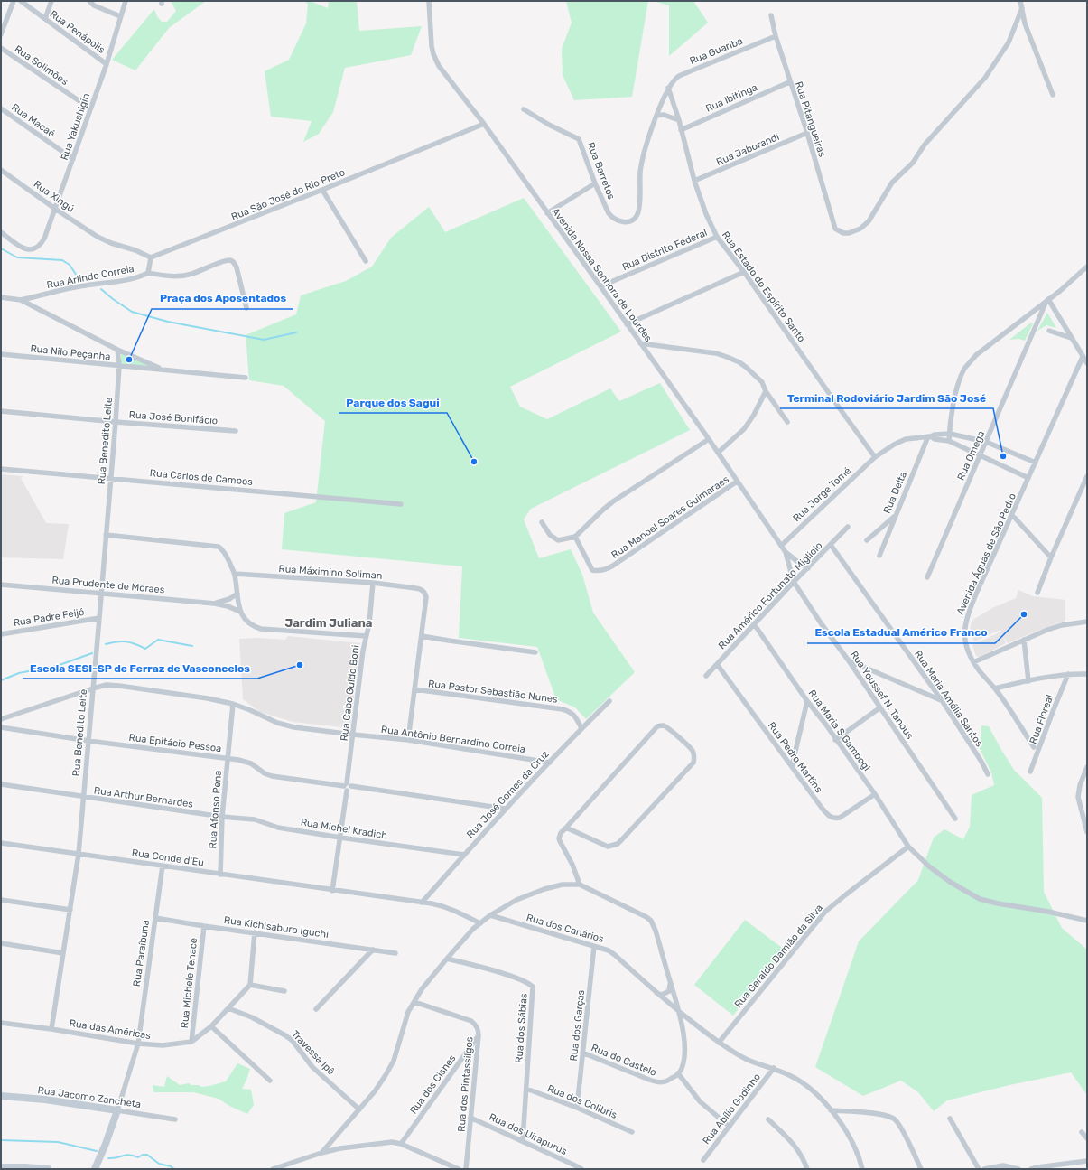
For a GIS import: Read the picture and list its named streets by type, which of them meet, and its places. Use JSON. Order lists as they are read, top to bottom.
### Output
{
  "streets": {
    "street": [
      "Rua Penápolis",
      "Rua Guariba",
      "Rua Solimões",
      "Rua Ibitinga",
      "Rua Pitangueiras",
      "Rua Macaé",
      "Rua Yakushigin",
      "Rua Jaborandi",
      "Rua Barretos",
      "Rua São José do Rio Preto",
      "Rua Xingú",
      "Rua Distrito Federal",
      "Avenida Nossa Senhora de Lourdes",
      "Rua Arlindo Correia",
      "Rua Estado do Espírito Santo",
      "Rua Nilo Peçanha",
      "Rua José Bonifácio",
      "Rua Benedito Leite",
      "Rua Omega",
      "Rua Carlos de Campos",
      "Rua Delta",
      "Rua Jorge Tomé",
      "Rua Manoel Soares Guimaraes",
      "Avenida Águas de São Pedro",
      "Rua Máximino Soliman",
      "Rua Prudente de Moraes",
      "Rua Américo Fortunato Migliolo",
      "Rua Padre Feijó",
      "Rua Pastor Sebastião Nunes",
      "Rua Cabo Guido Boni",
      "Rua Youssef N. Tanous",
      "Rua Maria Amélia Santos",
      "Rua Floreal",
      "Rua Maria S Gambogi",
      "Rua Antônio Bernardino Correia",
      "Rua Epitácio Pessoa",
      "Rua Pedro Martins",
      "Rua José Gomes da Cruz",
      "Rua Arthur Bernardes",
      "Rua Afonso Pena",
      "Rua Michel Kradich",
      "Rua Conde d'Eu",
      "Rua Kichisaburo Iguchi",
      "Rua dos Canários",
      "Rua Paraíbuna",
      "Rua Geraldo Damião da Silva",
      "Rua Michele Tenace",
      "Rua dos Garças",
      "Rua dos Sábias",
      "Rua das Américas",
      "Travessa Ipê",
      "Rua do Castelo",
      "Rua dos Cisnes",
      "Rua dos Pintassilgos",
      "Rua Jacomo Zancheta",
      "Rua dos Colibris",
      "Rua Abílio Godinho",
      "Rua dos Uirapurus"
    ]
  },
  "crossings": [
    ["Rua Penápolis", "Rua Yakushigin"],
    ["Rua Guariba", "Rua Pitangueiras"],
    ["Rua Guariba", "Rua Barretos"],
    ["Rua Guariba", "Rua Estado do Espírito Santo"],
    ["Rua Solimões", "Rua Yakushigin"],
    ["Rua Ibitinga", "Rua Pitangueiras"],
    ["Rua Ibitinga", "Rua Estado do Espírito Santo"],
    ["Rua Pitangueiras", "Rua Jaborandi"],
    ["Rua Macaé", "Rua Yakushigin"],
    ["Rua Yakushigin", "Rua Xingú"],
    ["Rua Jaborandi", "Rua Estado do Espírito Santo"],
    ["Rua Barretos", "Rua Estado do Espírito Santo"],
    ["Rua São José do Rio Preto", "Rua Xingú"],
    ["Rua São José do Rio Preto", "Avenida Nossa Senhora de Lourdes"],
    ["Rua São José do Rio Preto", "Rua Arlindo Correia"],
    ["Rua Xingú", "Rua Arlindo Correia"],
    ["Rua Distrito Federal", "Avenida Nossa Senhora de Lourdes"],
    ["Rua Distrito Federal", "Rua Estado do Espírito Santo"],
    ["Avenida Nossa Senhora de Lourdes", "Rua Jorge Tomé"],
    ["Avenida Nossa Senhora de Lourdes", "Rua Manoel Soares Guimaraes"],
    ["Avenida Nossa Senhora de Lourdes", "Rua Youssef N. Tanous"],
    ["Rua Estado do Espírito Santo", "Rua Jorge Tomé"],
    ["Rua Nilo Peçanha", "Rua Benedito Leite"],
    ["Rua José Bonifácio", "Rua Benedito Leite"],
    ["Rua Benedito Leite", "Rua Carlos de Campos"],
    ["Rua Benedito Leite", "Rua Prudente de Moraes"],
    ["Rua Benedito Leite", "Rua Padre Feijó"],
    ["Rua Benedito Leite", "Rua Antônio Bernardino Correia"],
    ["Rua Benedito Leite", "Rua Epitácio Pessoa"],
    ["Rua Benedito Leite", "Rua Arthur Bernardes"],
    ["Rua Benedito Leite", "Rua Conde d'Eu"],
    ["Rua Benedito Leite", "Rua das Américas"],
    ["Rua Omega", "Rua Jorge Tomé"],
    ["Rua Delta", "Rua Jorge Tomé"],
    ["Rua Jorge Tomé", "Avenida Águas de São Pedro"],
    ["Rua Máximino Soliman", "Rua Cabo Guido Boni"],
    ["Rua Américo Fortunato Migliolo", "Rua Youssef N. Tanous"],
    ["Rua Américo Fortunato Migliolo", "Rua Maria Amélia Santos"],
    ["Rua Américo Fortunato Migliolo", "Rua Maria S Gambogi"],
    ["Rua Américo Fortunato Migliolo", "Rua Pedro Martins"],
    ["Rua Pastor Sebastião Nunes", "Rua José Gomes da Cruz"],
    ["Rua Cabo Guido Boni", "Rua Antônio Bernardino Correia"],
    ["Rua Cabo Guido Boni", "Rua Epitácio Pessoa"],
    ["Rua Cabo Guido Boni", "Rua Michel Kradich"],
    ["Rua Cabo Guido Boni", "Rua Conde d'Eu"],
    ["Rua Maria S Gambogi", "Rua Pedro Martins"],
    ["Rua Maria S Gambogi", "Rua Geraldo Damião da Silva"],
    ["Rua Antônio Bernardino Correia", "Rua José Gomes da Cruz"],
    ["Rua Antônio Bernardino Correia", "Rua Afonso Pena"],
    ["Rua Epitácio Pessoa", "Rua José Gomes da Cruz"],
    ["Rua Epitácio Pessoa", "Rua Afonso Pena"],
    ["Rua José Gomes da Cruz", "Rua Michel Kradich"],
    ["Rua José Gomes da Cruz", "Rua Conde d'Eu"],
    ["Rua Arthur Bernardes", "Rua Afonso Pena"],
    ["Rua Arthur Bernardes", "Rua Michel Kradich"],
    ["Rua Afonso Pena", "Rua Michel Kradich"],
    ["Rua Afonso Pena", "Rua Conde d'Eu"],
    ["Rua Conde d'Eu", "Rua Paraíbuna"],
    ["Rua Kichisaburo Iguchi", "Rua Paraíbuna"],
    ["Rua Kichisaburo Iguchi", "Rua Michele Tenace"],
    ["Rua dos Canários", "Rua Geraldo Damião da Silva"],
    ["Rua dos Canários", "Rua dos Garças"],
    ["Rua dos Canários", "Rua Abílio Godinho"],
    ["Rua Paraíbuna", "Rua das Américas"],
    ["Rua Paraíbuna", "Rua Jacomo Zancheta"],
    ["Rua Michele Tenace", "Rua das Américas"],
    ["Rua dos Garças", "Rua do Castelo"],
    ["Rua dos Garças", "Rua dos Colibris"],
    ["Rua dos Sábias", "Rua dos Colibris"],
    ["Rua dos Sábias", "Rua dos Uirapurus"],
    ["Rua das Américas", "Travessa Ipê"],
    ["Rua dos Cisnes", "Rua dos Pintassilgos"],
    ["Rua dos Pintassilgos", "Rua dos Uirapurus"]
  ],
  "districts": ["Jardim Juliana"],
  "places": [
    "Praça dos Aposentados",
    "Terminal Rodoviário Jardim São José",
    "Parque dos Sagui",
    "Escola Estadual Américo Franco",
    "Escola SESI-SP de Ferraz de Vasconcelos"
  ]
}
